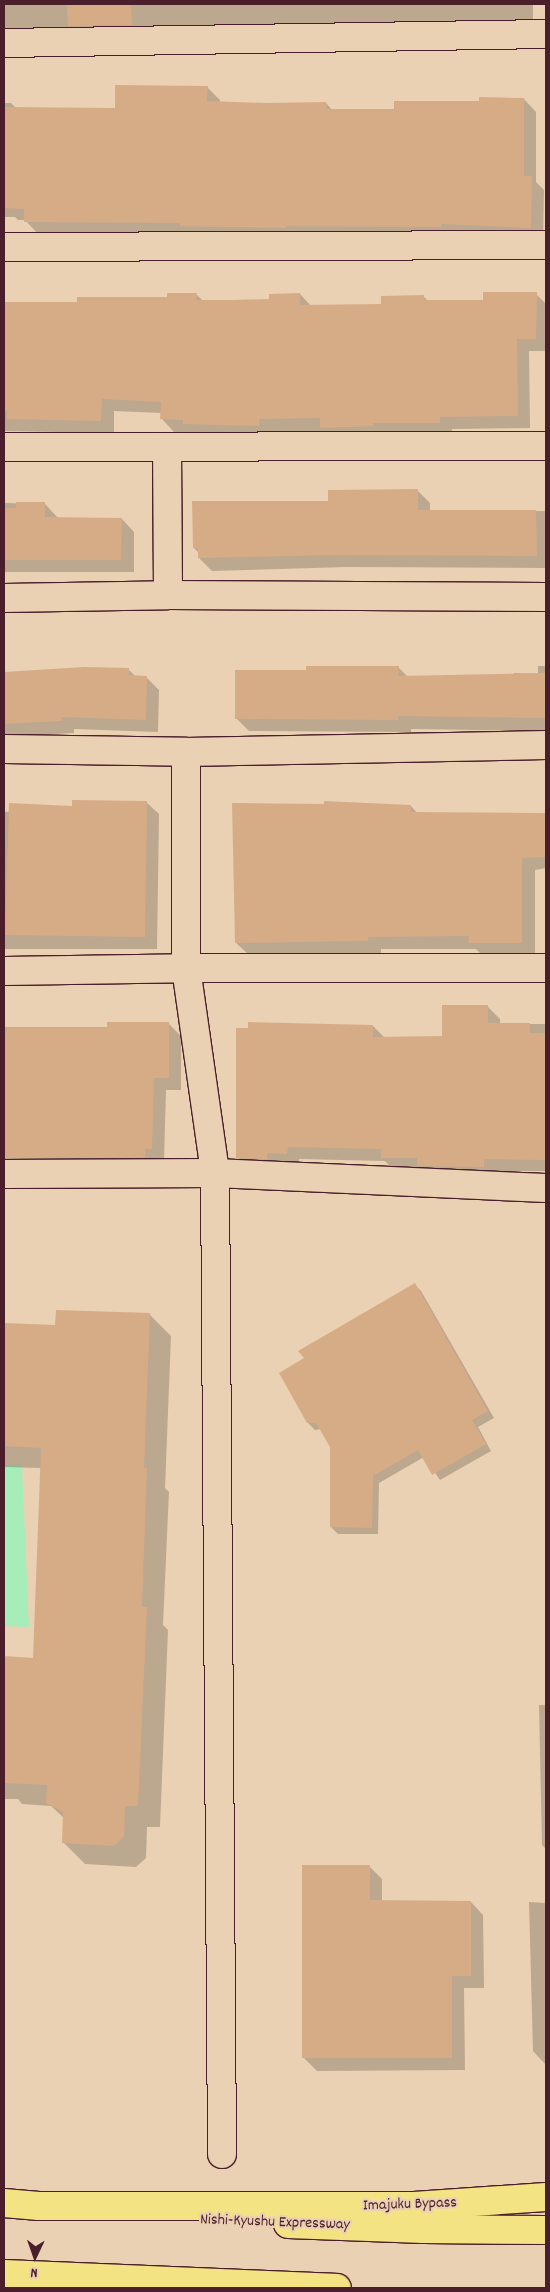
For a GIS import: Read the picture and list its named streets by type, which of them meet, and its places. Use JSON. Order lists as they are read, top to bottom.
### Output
{
  "streets": {
    "highway": ["Imajuku Bypass", "Nishi-Kyushu Expressway"]
  },
  "north": "bottom"
}
